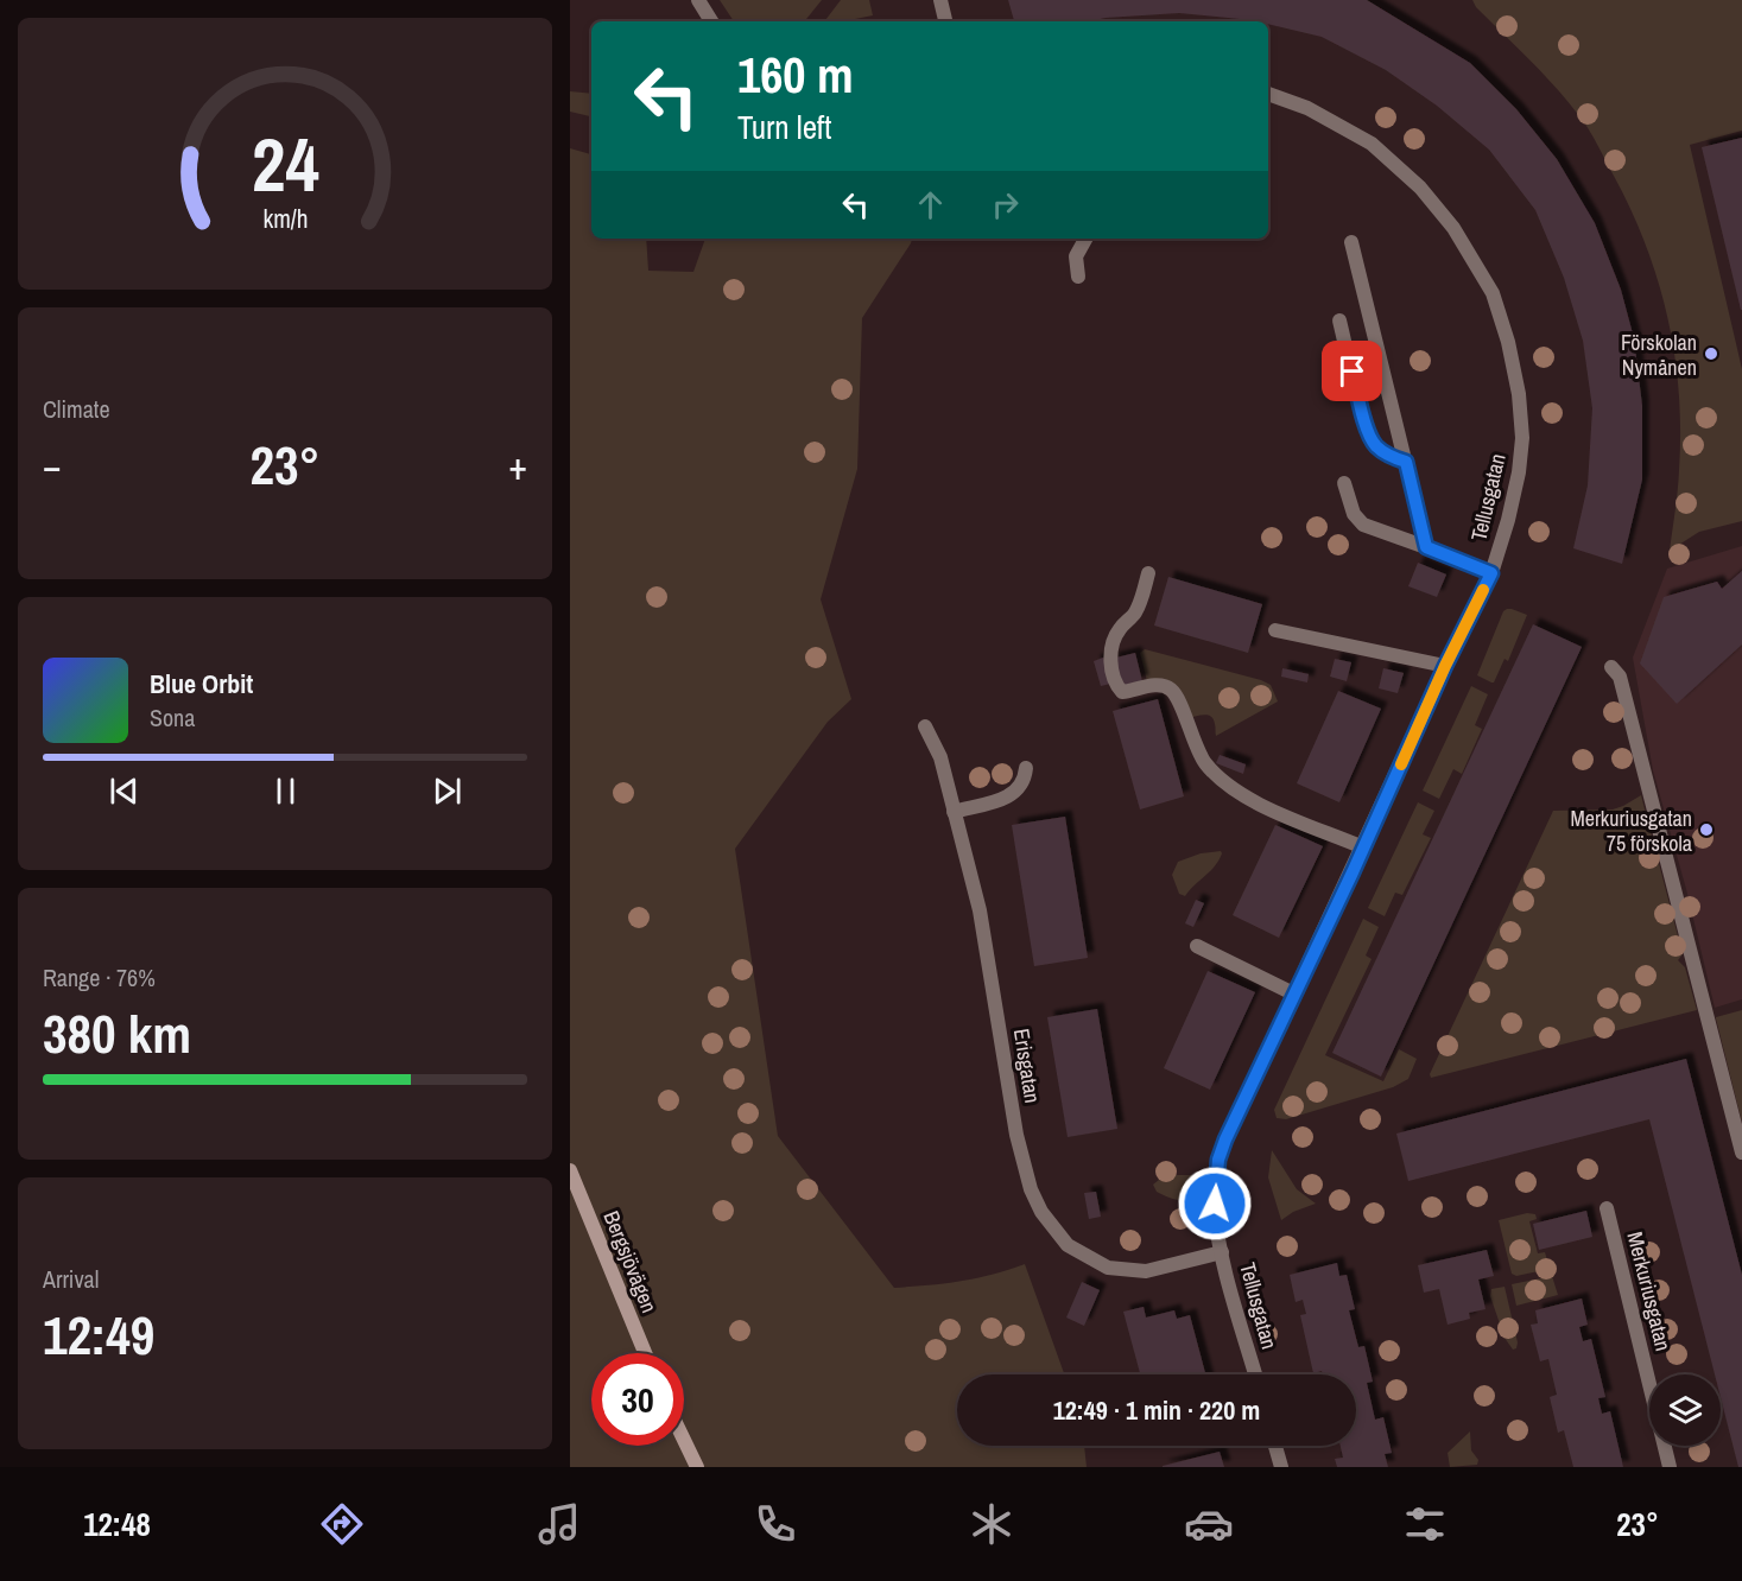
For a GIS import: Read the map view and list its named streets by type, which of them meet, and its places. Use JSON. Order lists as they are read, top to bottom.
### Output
{
  "streets": {
    "main road": ["Bergsjövägen"],
    "street": ["Tellusgatan", "Erisgatan", "Merkuriusgatan"]
  },
  "crossings": [
    ["Tellusgatan", "Erisgatan"]
  ],
  "places": ["Förskolan Nymånen", "Merkuriusgatan 75 förskola"],
  "page": {
    "turn": ["160 m", "Turn left"],
    "tile": [
      "Climate",
      ["Range · 76%", "380 km"],
      ["Arrival", "12:49"]
    ],
    "heat": ["−", "23°", "+"],
    "song": ["Blue Orbit", "Sona"],
    "limit": "30",
    "trip": "12:49 · 1 min · 220 m",
    "tabs": ["12:48", "23°"],
    "gauge": ["24", "km/h"]
  }
}
